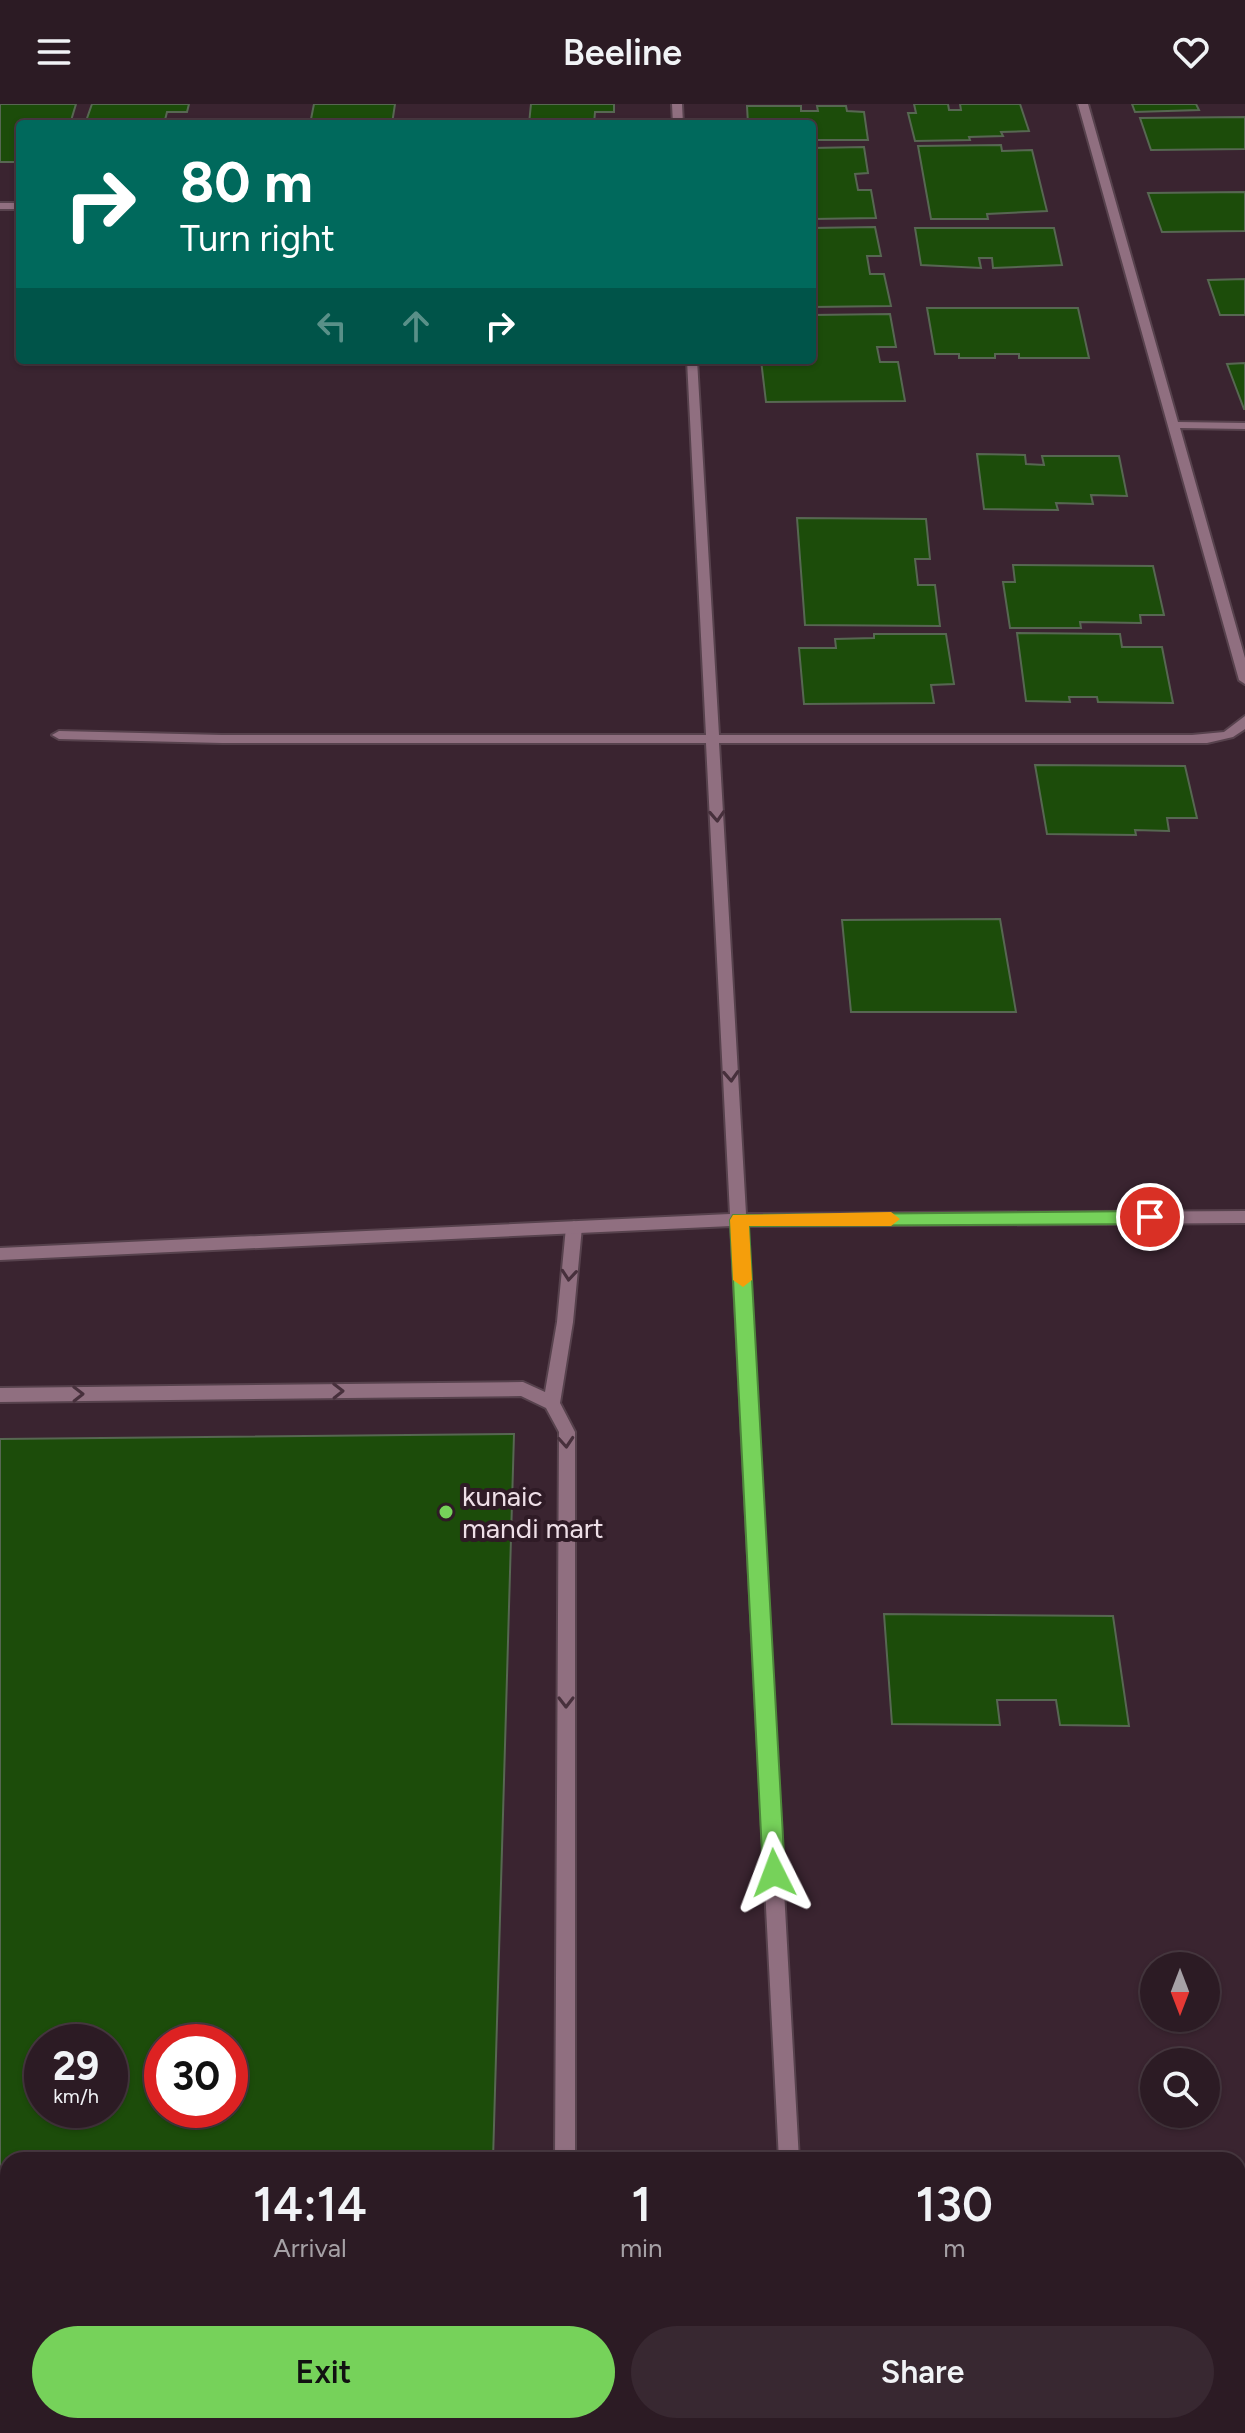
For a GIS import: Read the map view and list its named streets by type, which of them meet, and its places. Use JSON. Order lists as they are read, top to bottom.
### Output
{
  "places": ["kunaic mandi mart"],
  "north": "bottom",
  "page": {
    "header": "Beeline",
    "turn": ["80 m", "Turn right"],
    "speed": "29 km/h",
    "limit": "30",
    "eta": [
      "14:14",
      "Arrival",
      "1",
      "min",
      "130",
      "m"
    ],
    "buttons": ["Exit", "Share"]
  }
}
